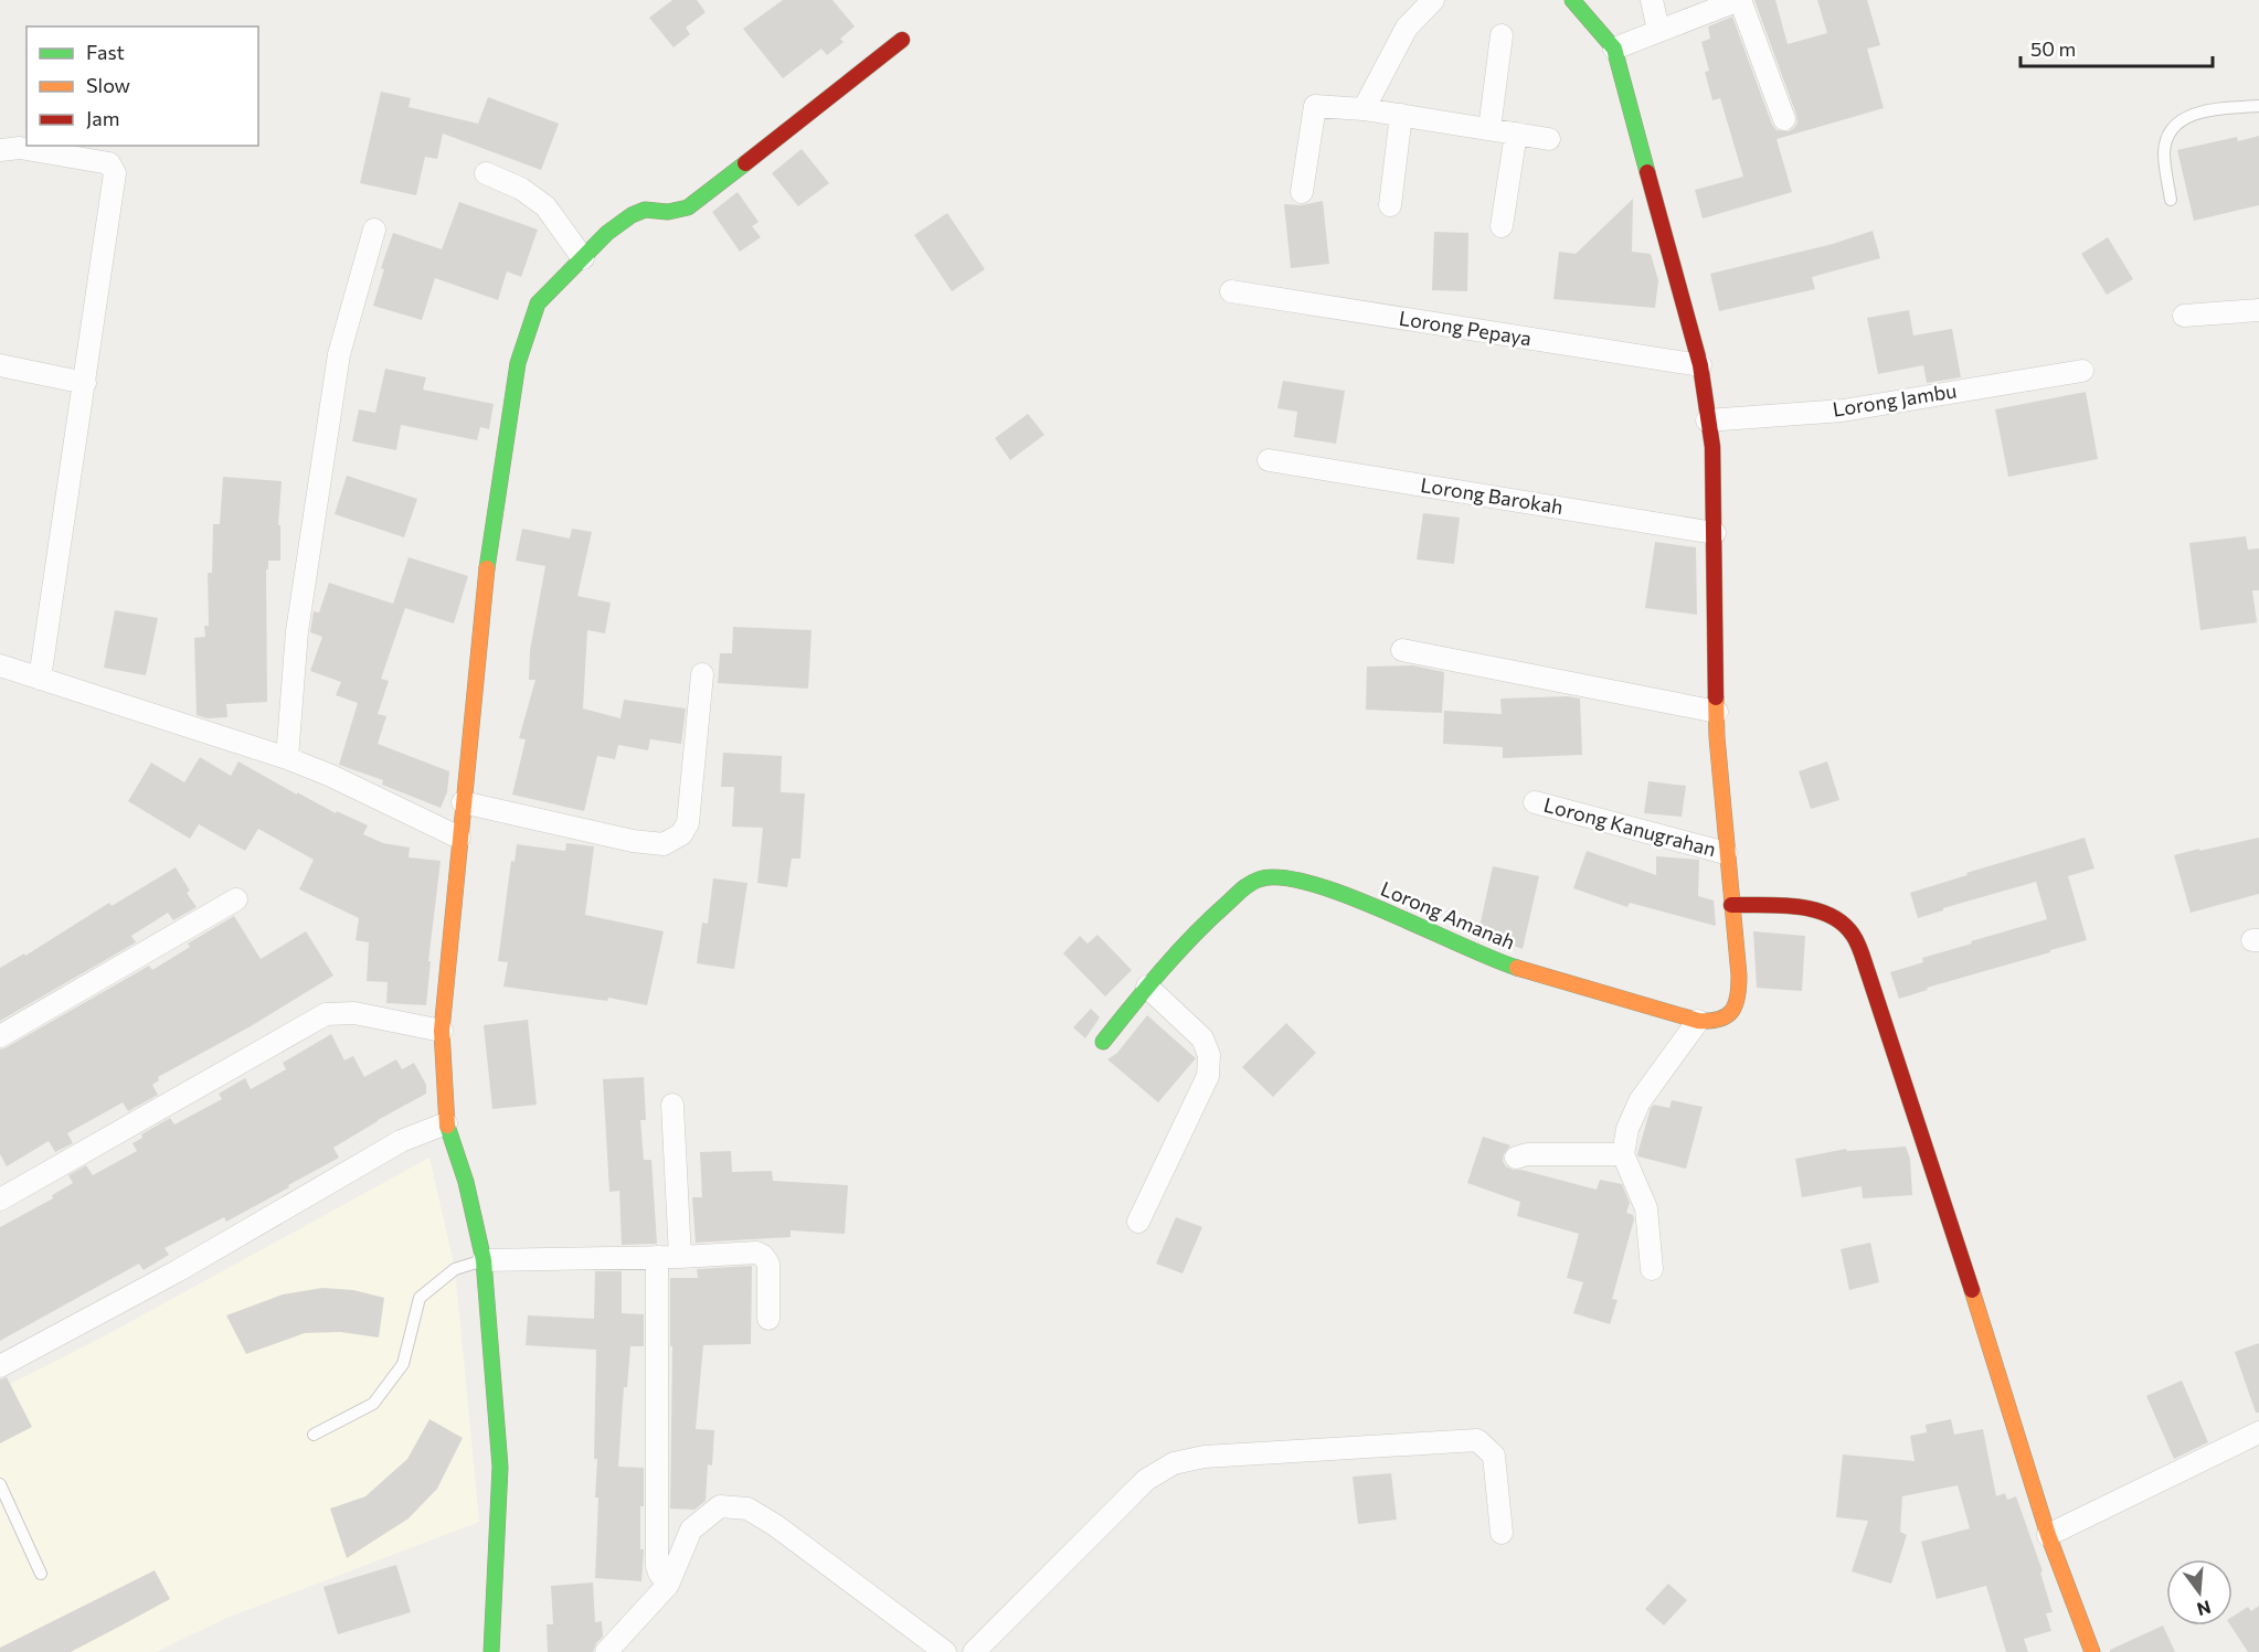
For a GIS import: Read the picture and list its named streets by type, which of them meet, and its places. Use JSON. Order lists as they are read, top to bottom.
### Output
{
  "streets": {
    "street": [
      "Lorong Pepaya",
      "Lorong Jambu",
      "Lorong Barokah",
      "Lorong Kanugrahan",
      "Lorong Amanah"
    ]
  },
  "legend": ["Fast", "Slow", "Jam"],
  "scale_bar": "50 m",
  "north": "bottom"
}
